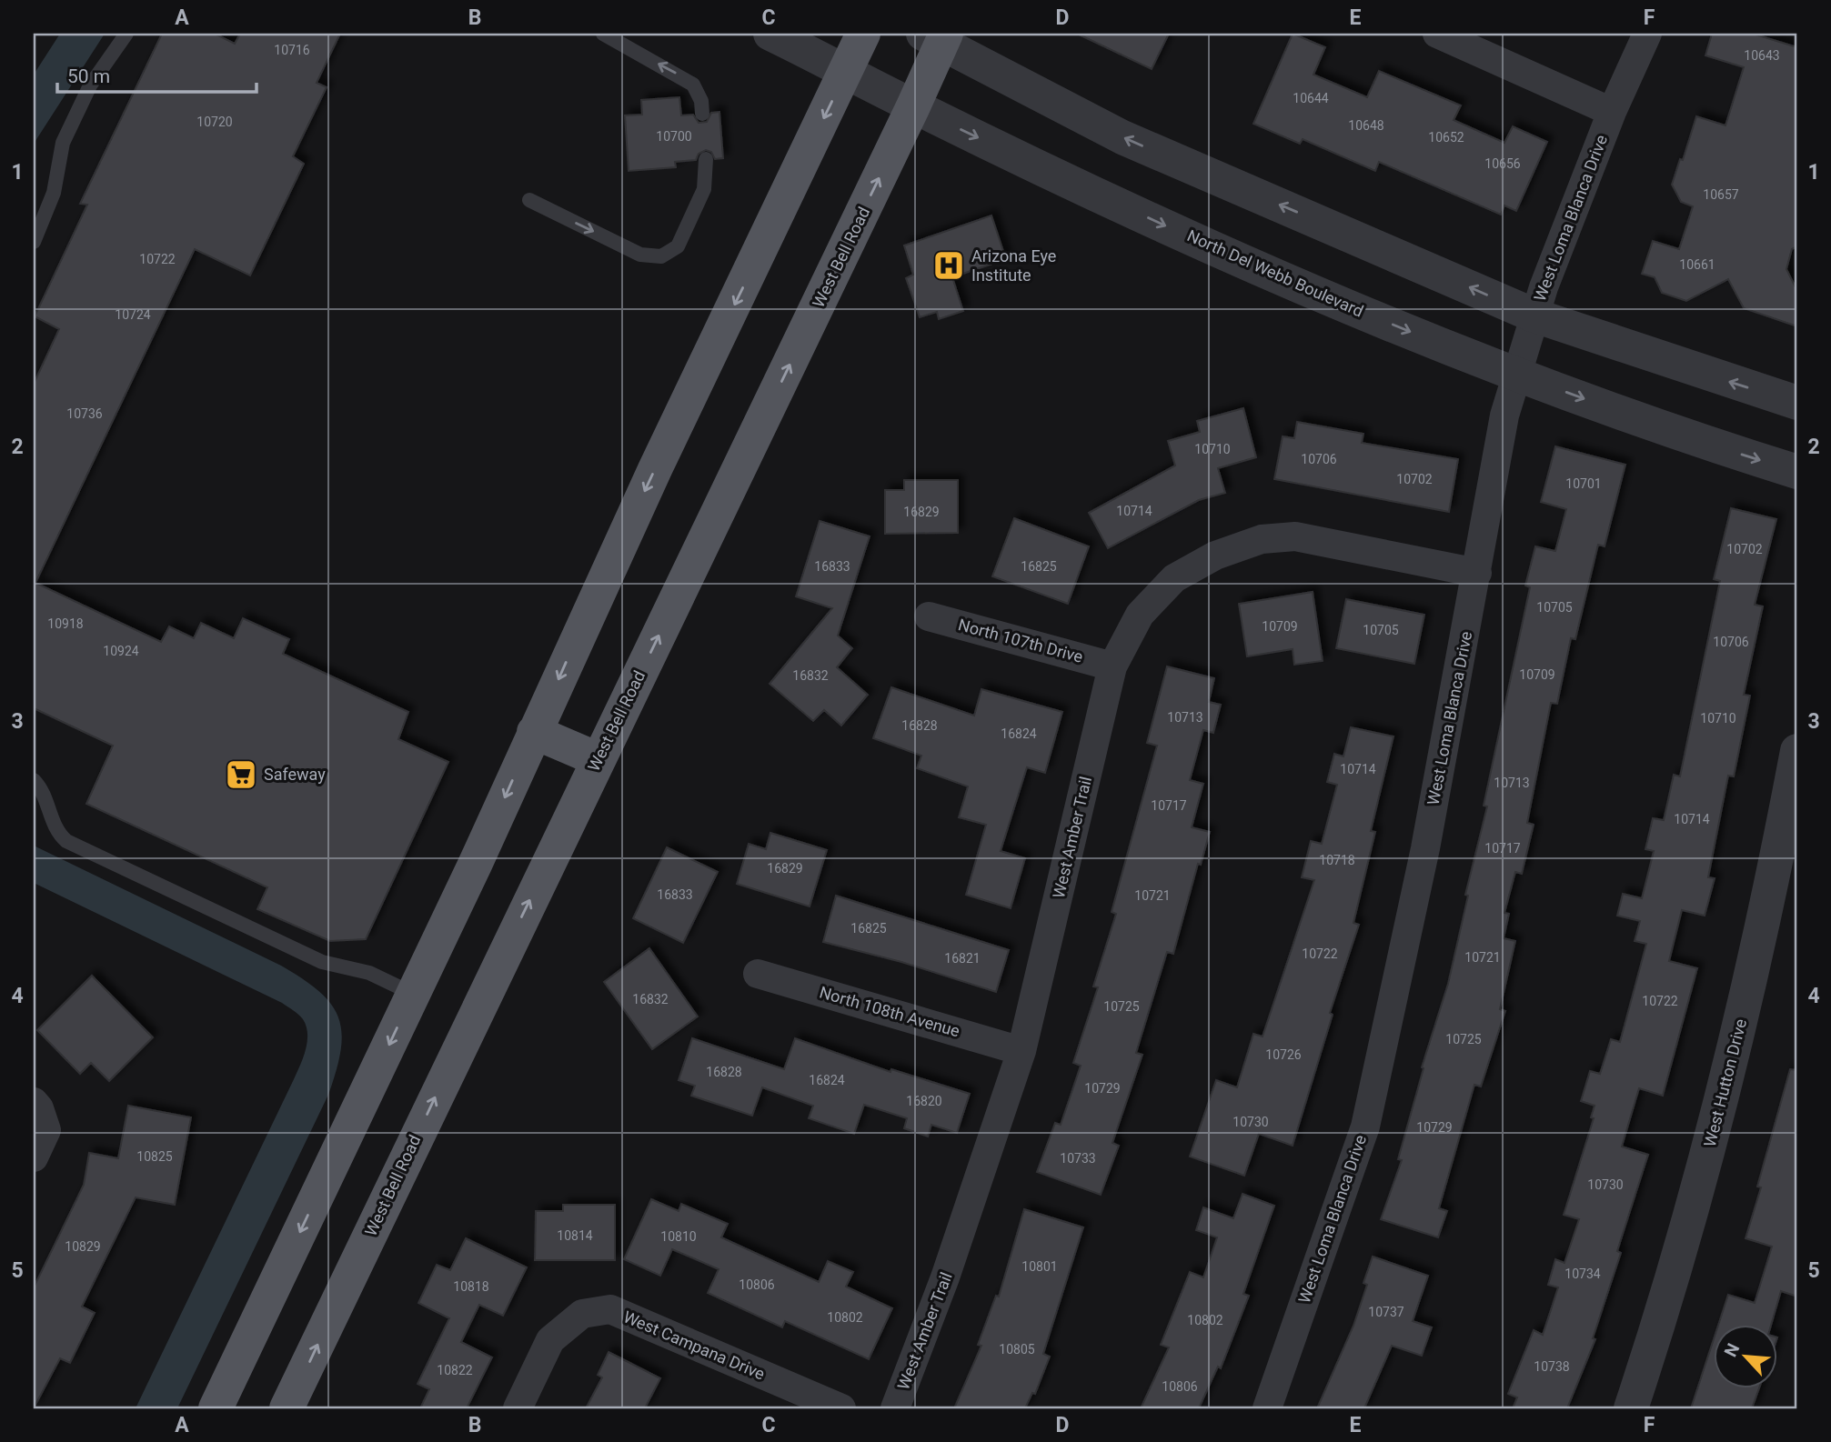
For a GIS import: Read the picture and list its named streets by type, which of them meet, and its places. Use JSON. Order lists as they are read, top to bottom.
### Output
{
  "streets": {
    "main road": ["West Bell Road"],
    "street": [
      "West Loma Blanca Drive",
      "North Del Webb Boulevard",
      "North 107th Drive",
      "West Amber Trail",
      "North 108th Avenue",
      "West Hutton Drive",
      "West Campana Drive"
    ]
  },
  "crossings": [
    ["West Loma Blanca Drive", "North Del Webb Boulevard"],
    ["West Loma Blanca Drive", "West Amber Trail"],
    ["West Bell Road", "North Del Webb Boulevard"],
    ["North 107th Drive", "West Amber Trail"],
    ["West Amber Trail", "North 108th Avenue"]
  ],
  "places": {
    "hospital": ["Arizona Eye Institute"],
    "supermarket": ["Safeway"]
  },
  "house_numbers": [
    "10716",
    "10643",
    "10644",
    "10720",
    "10648",
    "10700",
    "10652",
    "10656",
    "10657",
    "10722",
    "10661",
    "10724",
    "10736",
    "10710",
    "10706",
    "10702",
    "10701",
    "10714",
    "16829",
    "10702",
    "16833",
    "16825",
    "10705",
    "10918",
    "10709",
    "10705",
    "10706",
    "10924",
    "10709",
    "16832",
    "10713",
    "10710",
    "16828",
    "16824",
    "10714",
    "10713",
    "10717",
    "10714",
    "10717",
    "10718",
    "16829",
    "16833",
    "10721",
    "16825",
    "10722",
    "10721",
    "16821",
    "16832",
    "10722",
    "10725",
    "10725",
    "10726",
    "16828",
    "16824",
    "10729",
    "16820",
    "10730",
    "10729",
    "10825",
    "10733",
    "10730",
    "10814",
    "10810",
    "10829",
    "10801",
    "10734",
    "10806",
    "10818",
    "10737",
    "10802",
    "10802",
    "10805",
    "10738",
    "10822",
    "10806"
  ],
  "scale_bar": "50 m",
  "north": "top left",
  "grid": {
    "columns": [
      "A",
      "B",
      "C",
      "D",
      "E",
      "F"
    ],
    "rows": [
      "1",
      "2",
      "3",
      "4",
      "5"
    ]
  }
}
